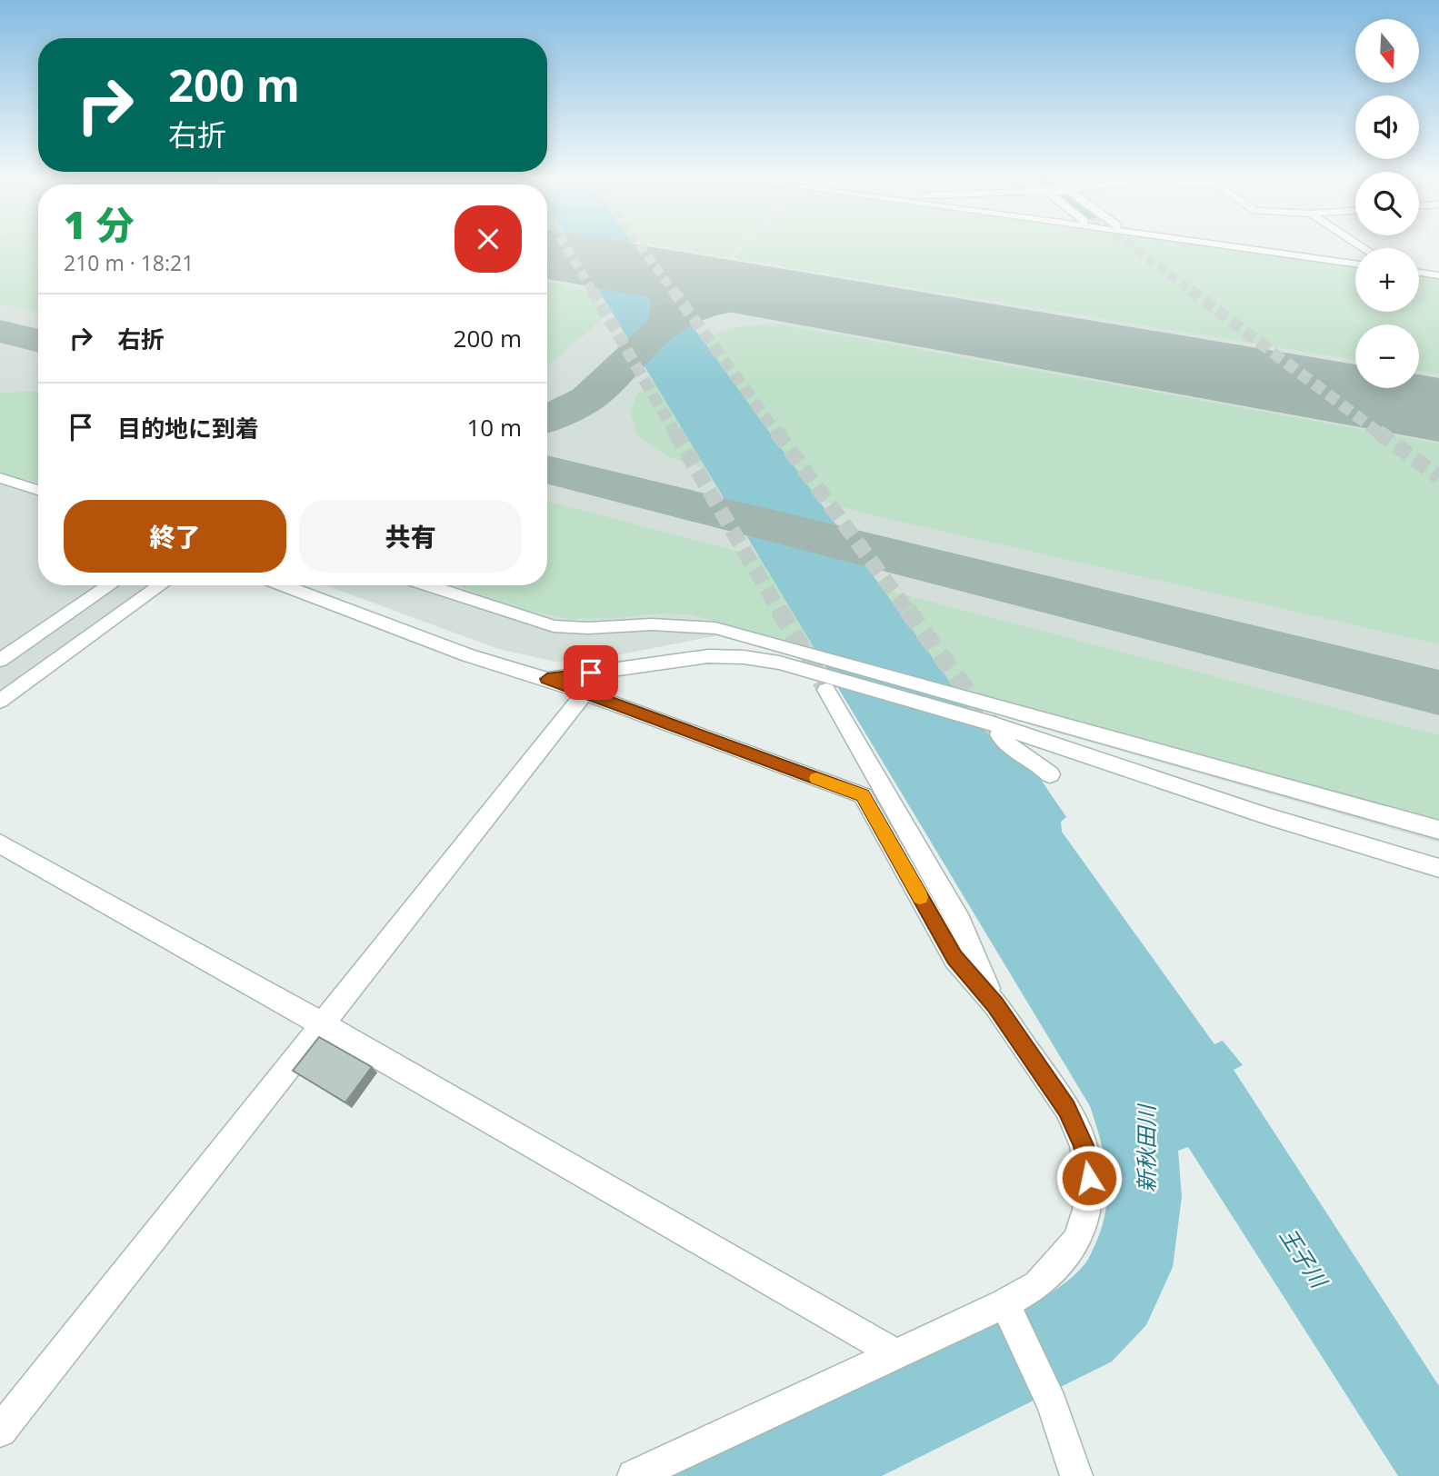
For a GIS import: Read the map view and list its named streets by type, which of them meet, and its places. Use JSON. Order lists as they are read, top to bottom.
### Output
{
  "water": ["新秋田川", "王子川"],
  "north": "bottom",
  "page": {
    "map_buttons": ["+", "−"],
    "turn": ["200 m", "右折"],
    "heading": ["1 分", "210 m · 18:21"],
    "list": [
      {
        "name": "右折",
        "value": "200 m"
      },
      {
        "name": "目的地に到着",
        "value": "10 m"
      }
    ],
    "buttons": ["終了", "共有"]
  }
}
